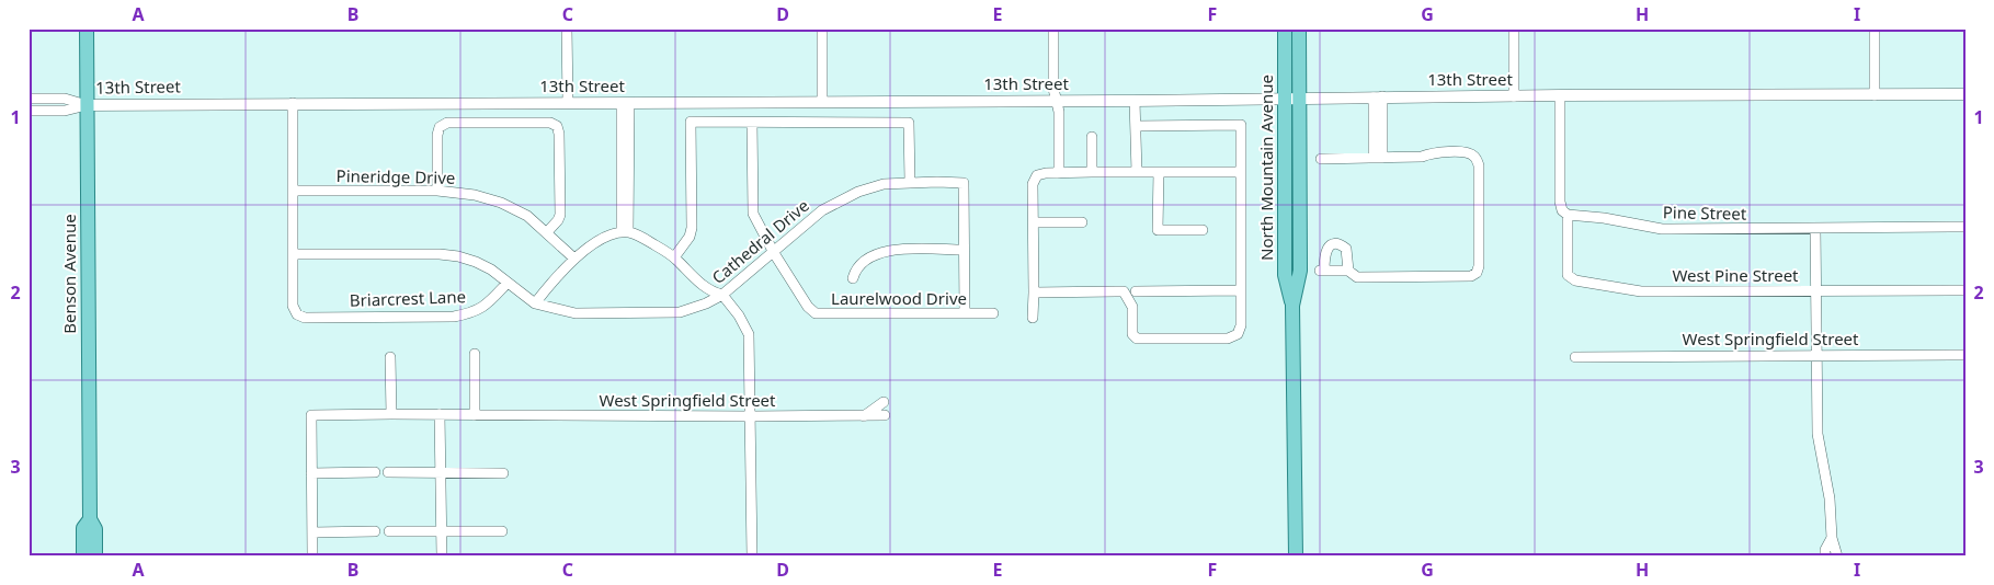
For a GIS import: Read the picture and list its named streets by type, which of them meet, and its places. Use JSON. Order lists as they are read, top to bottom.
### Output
{
  "streets": {
    "main road": ["North Mountain Avenue", "Benson Avenue"],
    "street": [
      "13th Street",
      "Pineridge Drive",
      "Pine Street",
      "Cathedral Drive",
      "West Pine Street",
      "Briarcrest Lane",
      "Laurelwood Drive",
      "West Springfield Street"
    ]
  },
  "crossings": [
    ["13th Street", "North Mountain Avenue"],
    ["13th Street", "Benson Avenue"],
    ["Pine Street", "West Pine Street"],
    ["Cathedral Drive", "Briarcrest Lane"],
    ["Cathedral Drive", "Laurelwood Drive"]
  ],
  "grid": {
    "columns": [
      "A",
      "B",
      "C",
      "D",
      "E",
      "F",
      "G",
      "H",
      "I"
    ],
    "rows": ["1", "2", "3"]
  }
}
